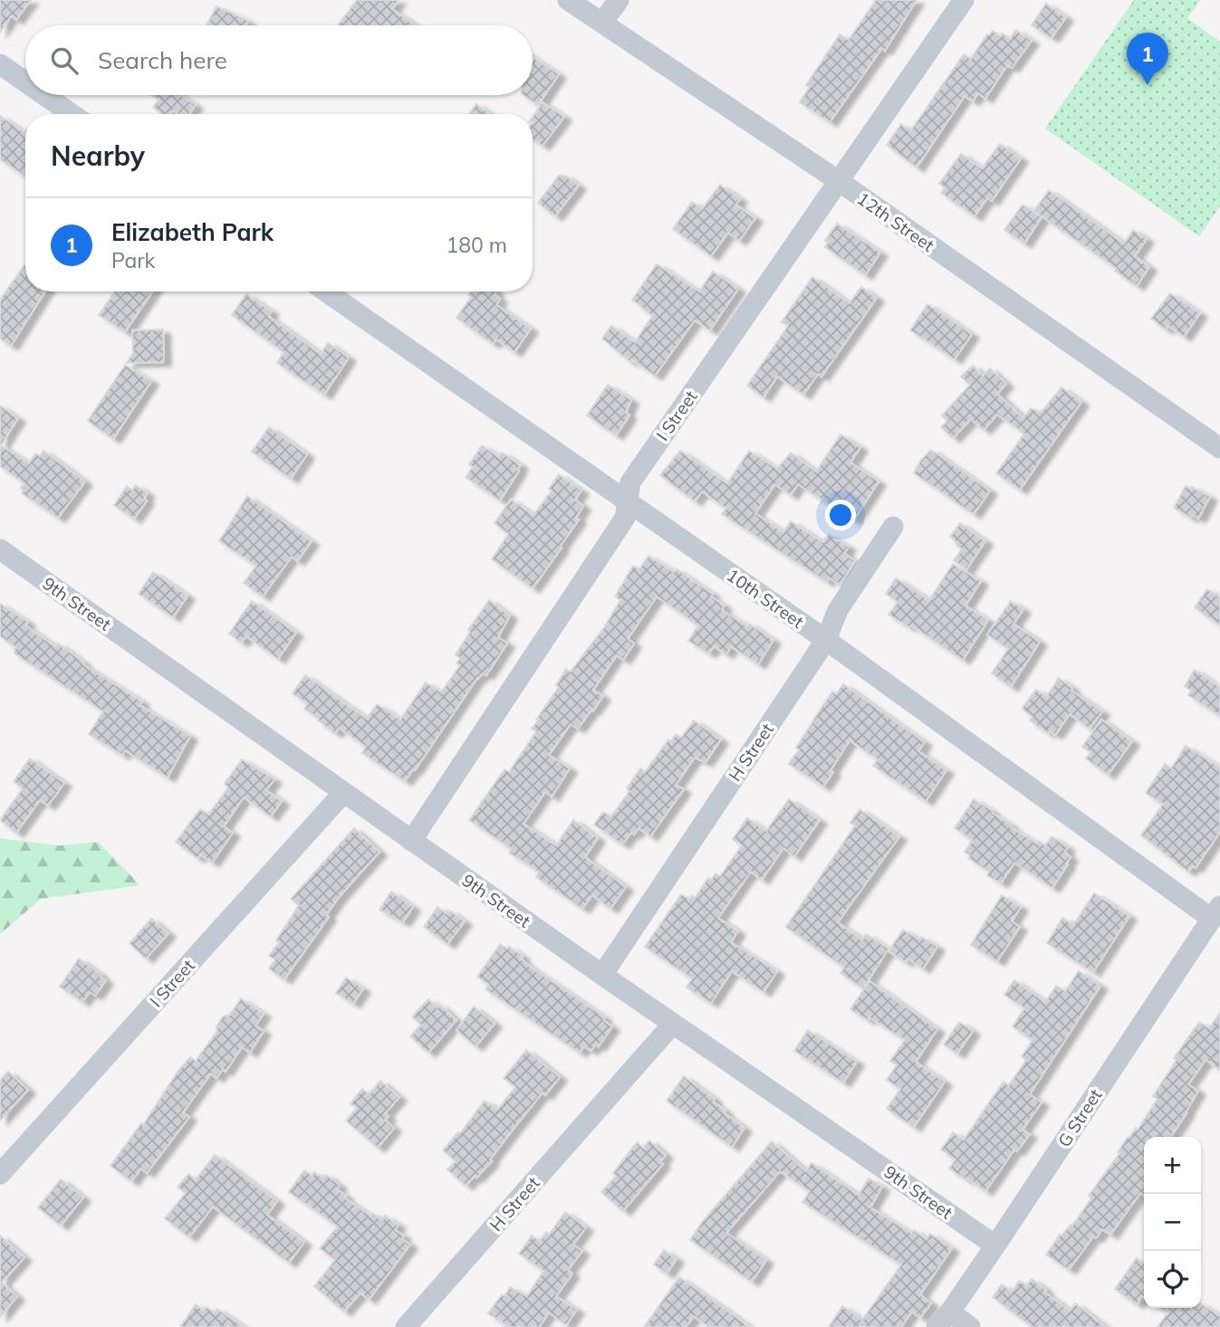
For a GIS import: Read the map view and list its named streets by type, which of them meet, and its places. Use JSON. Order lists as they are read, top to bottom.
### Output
{
  "streets": {
    "street": [
      "12th Street",
      "I Street",
      "10th Street",
      "9th Street",
      "H Street",
      "G Street"
    ]
  },
  "crossings": [
    ["12th Street", "I Street"],
    ["I Street", "10th Street"],
    ["I Street", "9th Street"],
    ["10th Street", "H Street"],
    ["10th Street", "G Street"],
    ["9th Street", "H Street"],
    ["9th Street", "G Street"]
  ],
  "page": {
    "search": "Search here",
    "pins": "1",
    "heading": "Nearby",
    "list": [
      {
        "mark": "1",
        "name": "Elizabeth Park",
        "note": "Park",
        "value": "180 m"
      }
    ],
    "map_buttons": ["+", "−"]
  }
}
